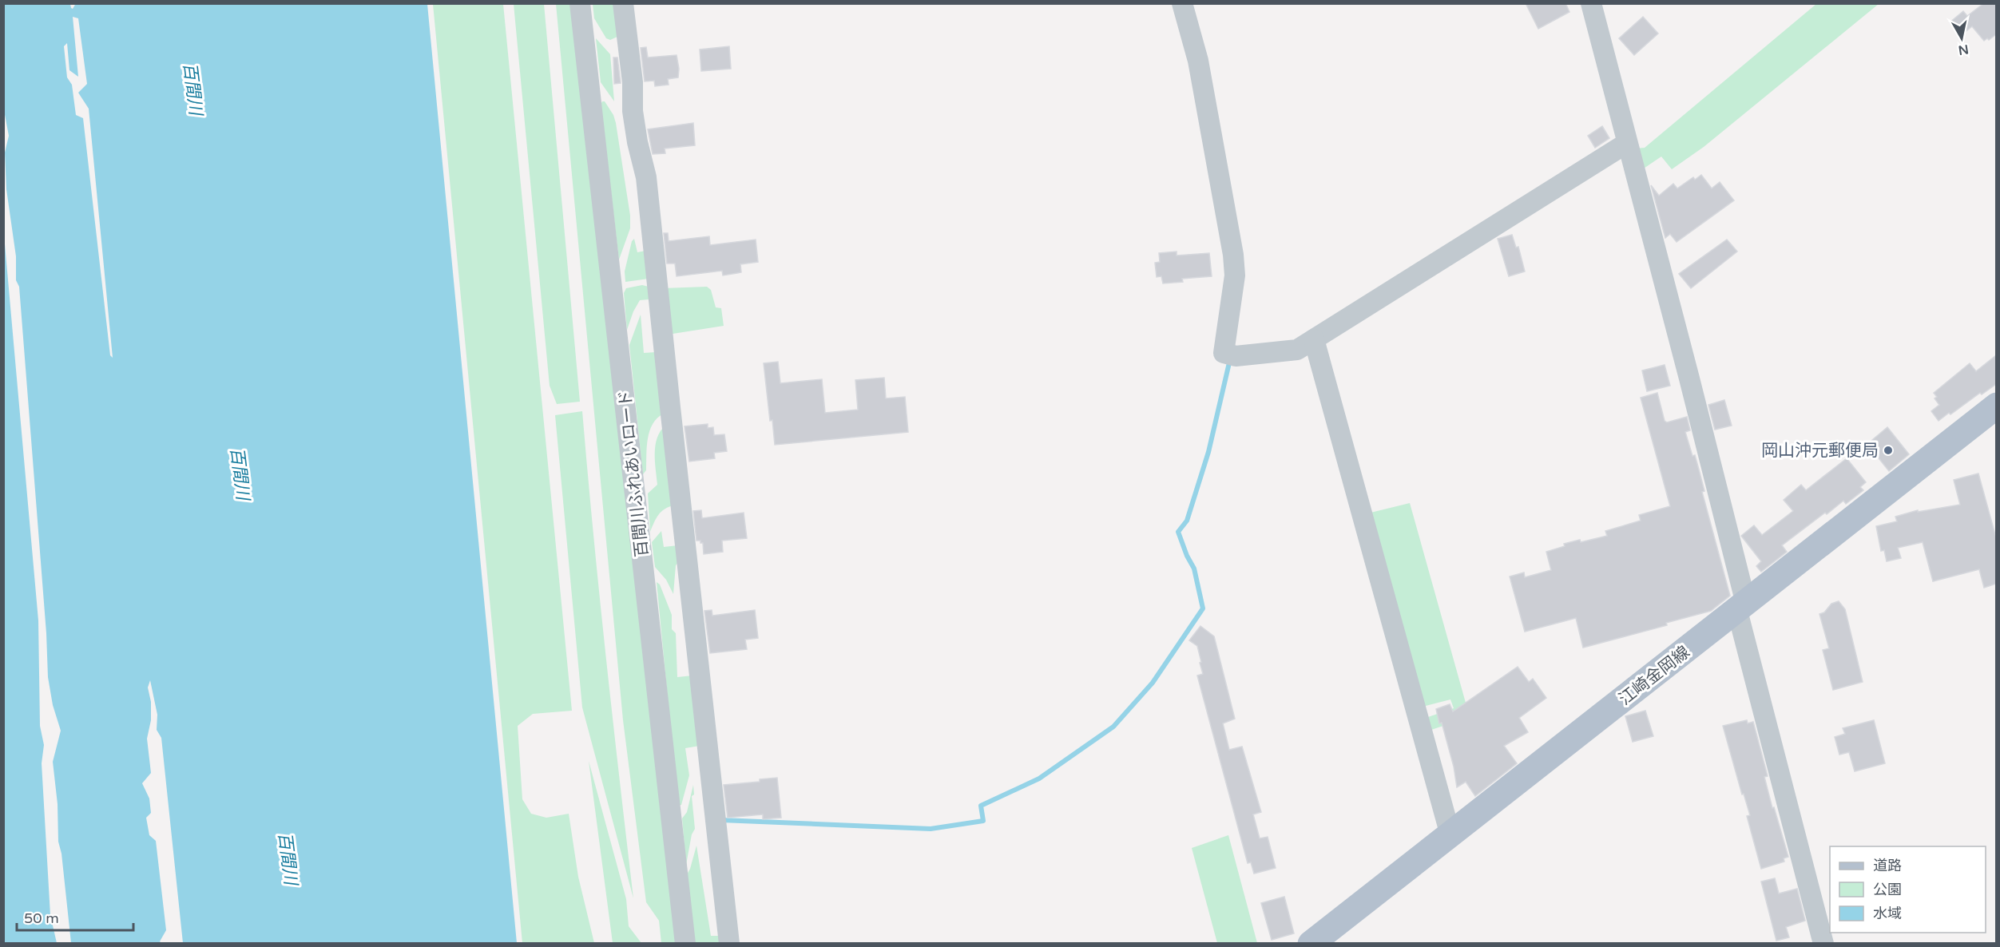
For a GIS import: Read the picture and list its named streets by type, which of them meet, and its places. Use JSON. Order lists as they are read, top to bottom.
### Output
{
  "streets": {
    "main road": ["江崎金岡線"],
    "street": ["百間川ふれあいロード"]
  },
  "water": ["百間川"],
  "places": ["岡山沖元郵便局"],
  "legend": ["道路", "公園", "水域"],
  "scale_bar": "50 m",
  "north": "bottom"
}
